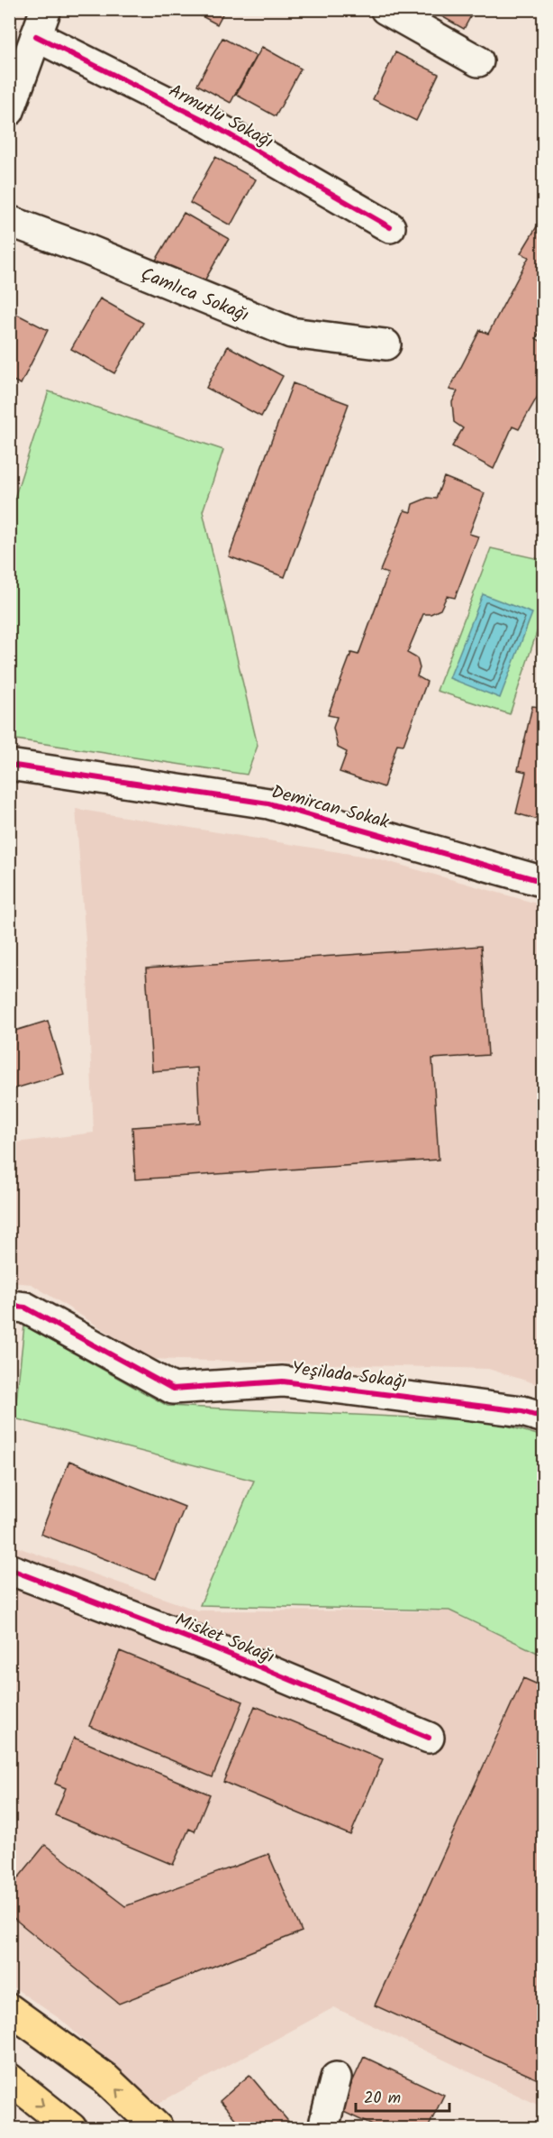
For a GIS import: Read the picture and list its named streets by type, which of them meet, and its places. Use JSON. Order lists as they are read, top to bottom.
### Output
{
  "streets": {
    "street": [
      "Armutlu Sokağı",
      "Çamlıca Sokağı",
      "Demircan Sokak",
      "Yeşilada Sokağı",
      "Misket Sokağı"
    ]
  },
  "scale_bar": "20 m"
}
